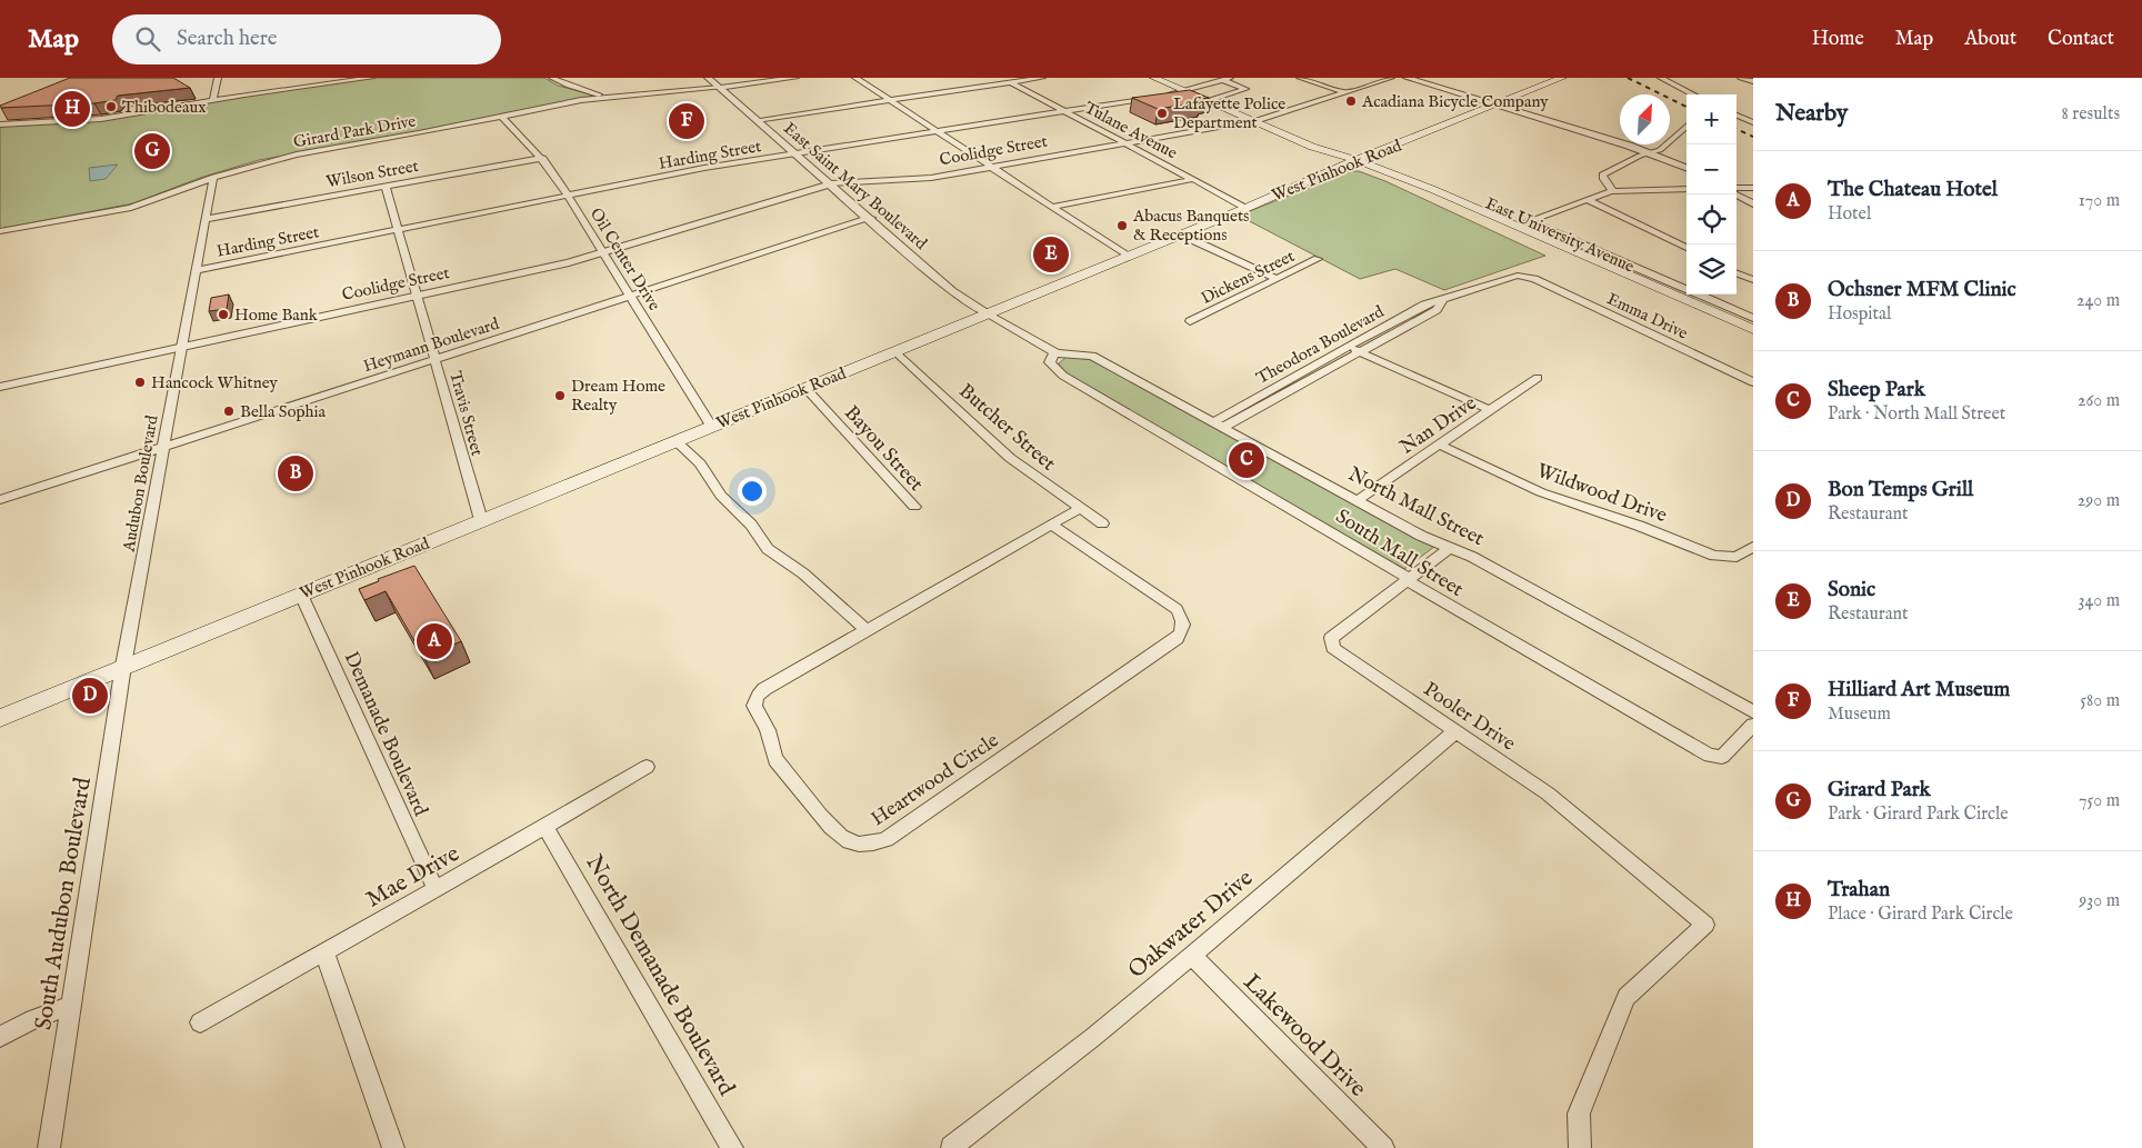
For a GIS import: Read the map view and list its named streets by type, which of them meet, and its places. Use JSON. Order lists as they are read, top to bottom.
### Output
{
  "streets": {
    "main road": ["West Pinhook Road", "East University Avenue"],
    "street": [
      "Tulane Avenue",
      "Girard Park Drive",
      "Coolidge Street",
      "Harding Street",
      "Wilson Street",
      "East Saint Mary Boulevard",
      "Oil Center Drive",
      "Dickens Street",
      "Emma Drive",
      "Heymann Boulevard",
      "Theodora Boulevard",
      "Travis Street",
      "Nan Drive",
      "Butcher Street",
      "Bayou Street",
      "Audubon Boulevard",
      "Wildwood Drive",
      "North Mall Street",
      "South Mall Street",
      "Pooler Drive",
      "Demanade Boulevard",
      "Heartwood Circle",
      "Mae Drive",
      "South Audubon Boulevard",
      "Oakwater Drive",
      "North Demanade Boulevard",
      "Lakewood Drive"
    ]
  },
  "crossings": [
    ["Tulane Avenue", "Coolidge Street"],
    ["Tulane Avenue", "Harding Street"],
    ["Tulane Avenue", "West Pinhook Road"],
    ["Girard Park Drive", "East Saint Mary Boulevard"],
    ["Girard Park Drive", "Oil Center Drive"],
    ["Girard Park Drive", "Audubon Boulevard"],
    ["Coolidge Street", "East Saint Mary Boulevard"],
    ["Coolidge Street", "East University Avenue"],
    ["Coolidge Street", "Oil Center Drive"],
    ["Coolidge Street", "Travis Street"],
    ["Coolidge Street", "Audubon Boulevard"],
    ["Harding Street", "East Saint Mary Boulevard"],
    ["Harding Street", "East University Avenue"],
    ["Harding Street", "Oil Center Drive"],
    ["Harding Street", "Travis Street"],
    ["Harding Street", "Audubon Boulevard"],
    ["West Pinhook Road", "East Saint Mary Boulevard"],
    ["West Pinhook Road", "East University Avenue"],
    ["West Pinhook Road", "Oil Center Drive"],
    ["West Pinhook Road", "Travis Street"],
    ["West Pinhook Road", "Butcher Street"],
    ["West Pinhook Road", "Bayou Street"],
    ["West Pinhook Road", "Audubon Boulevard"],
    ["West Pinhook Road", "Demanade Boulevard"],
    ["West Pinhook Road", "South Audubon Boulevard"],
    ["Wilson Street", "Oil Center Drive"],
    ["Wilson Street", "Travis Street"],
    ["Wilson Street", "Audubon Boulevard"],
    ["East Saint Mary Boulevard", "Heymann Boulevard"],
    ["Oil Center Drive", "Heymann Boulevard"],
    ["Emma Drive", "Theodora Boulevard"],
    ["Heymann Boulevard", "Travis Street"],
    ["Heymann Boulevard", "Audubon Boulevard"],
    ["Theodora Boulevard", "North Mall Street"],
    ["Nan Drive", "Wildwood Drive"],
    ["Nan Drive", "North Mall Street"],
    ["Butcher Street", "Heartwood Circle"],
    ["Audubon Boulevard", "South Audubon Boulevard"],
    ["North Mall Street", "South Mall Street"],
    ["North Mall Street", "Pooler Drive"],
    ["South Mall Street", "Pooler Drive"],
    ["Pooler Drive", "Oakwater Drive"],
    ["Demanade Boulevard", "Mae Drive"],
    ["Mae Drive", "North Demanade Boulevard"],
    ["Oakwater Drive", "Lakewood Drive"]
  ],
  "places": [
    "Acadiana Bicycle Company",
    "Thibodeaux",
    "Lafayette Police Department",
    "Abacus Banquets & Receptions",
    "Home Bank",
    "Hancock Whitney",
    "Dream Home Realty",
    "Bella Sophia"
  ],
  "north": "top right",
  "page": {
    "header": "Map",
    "search": "Search here",
    "nav": [
      "Home",
      "Map",
      "About",
      "Contact"
    ],
    "heading": ["Nearby", "8 results"],
    "pins": [
      "H",
      "F",
      "G",
      "E",
      "C",
      "B",
      "A",
      "D"
    ],
    "map_buttons": ["+", "−"],
    "list": [
      {
        "mark": "A",
        "name": "The Chateau Hotel",
        "note": "Hotel",
        "value": "170 m"
      },
      {
        "mark": "B",
        "name": "Ochsner MFM Clinic",
        "note": "Hospital",
        "value": "240 m"
      },
      {
        "mark": "C",
        "name": "Sheep Park",
        "note": "Park · North Mall Street",
        "value": "260 m"
      },
      {
        "mark": "D",
        "name": "Bon Temps Grill",
        "note": "Restaurant",
        "value": "290 m"
      },
      {
        "mark": "E",
        "name": "Sonic",
        "note": "Restaurant",
        "value": "340 m"
      },
      {
        "mark": "F",
        "name": "Hilliard Art Museum",
        "note": "Museum",
        "value": "580 m"
      },
      {
        "mark": "G",
        "name": "Girard Park",
        "note": "Park · Girard Park Circle",
        "value": "750 m"
      },
      {
        "mark": "H",
        "name": "Trahan",
        "note": "Place · Girard Park Circle",
        "value": "930 m"
      }
    ]
  }
}
